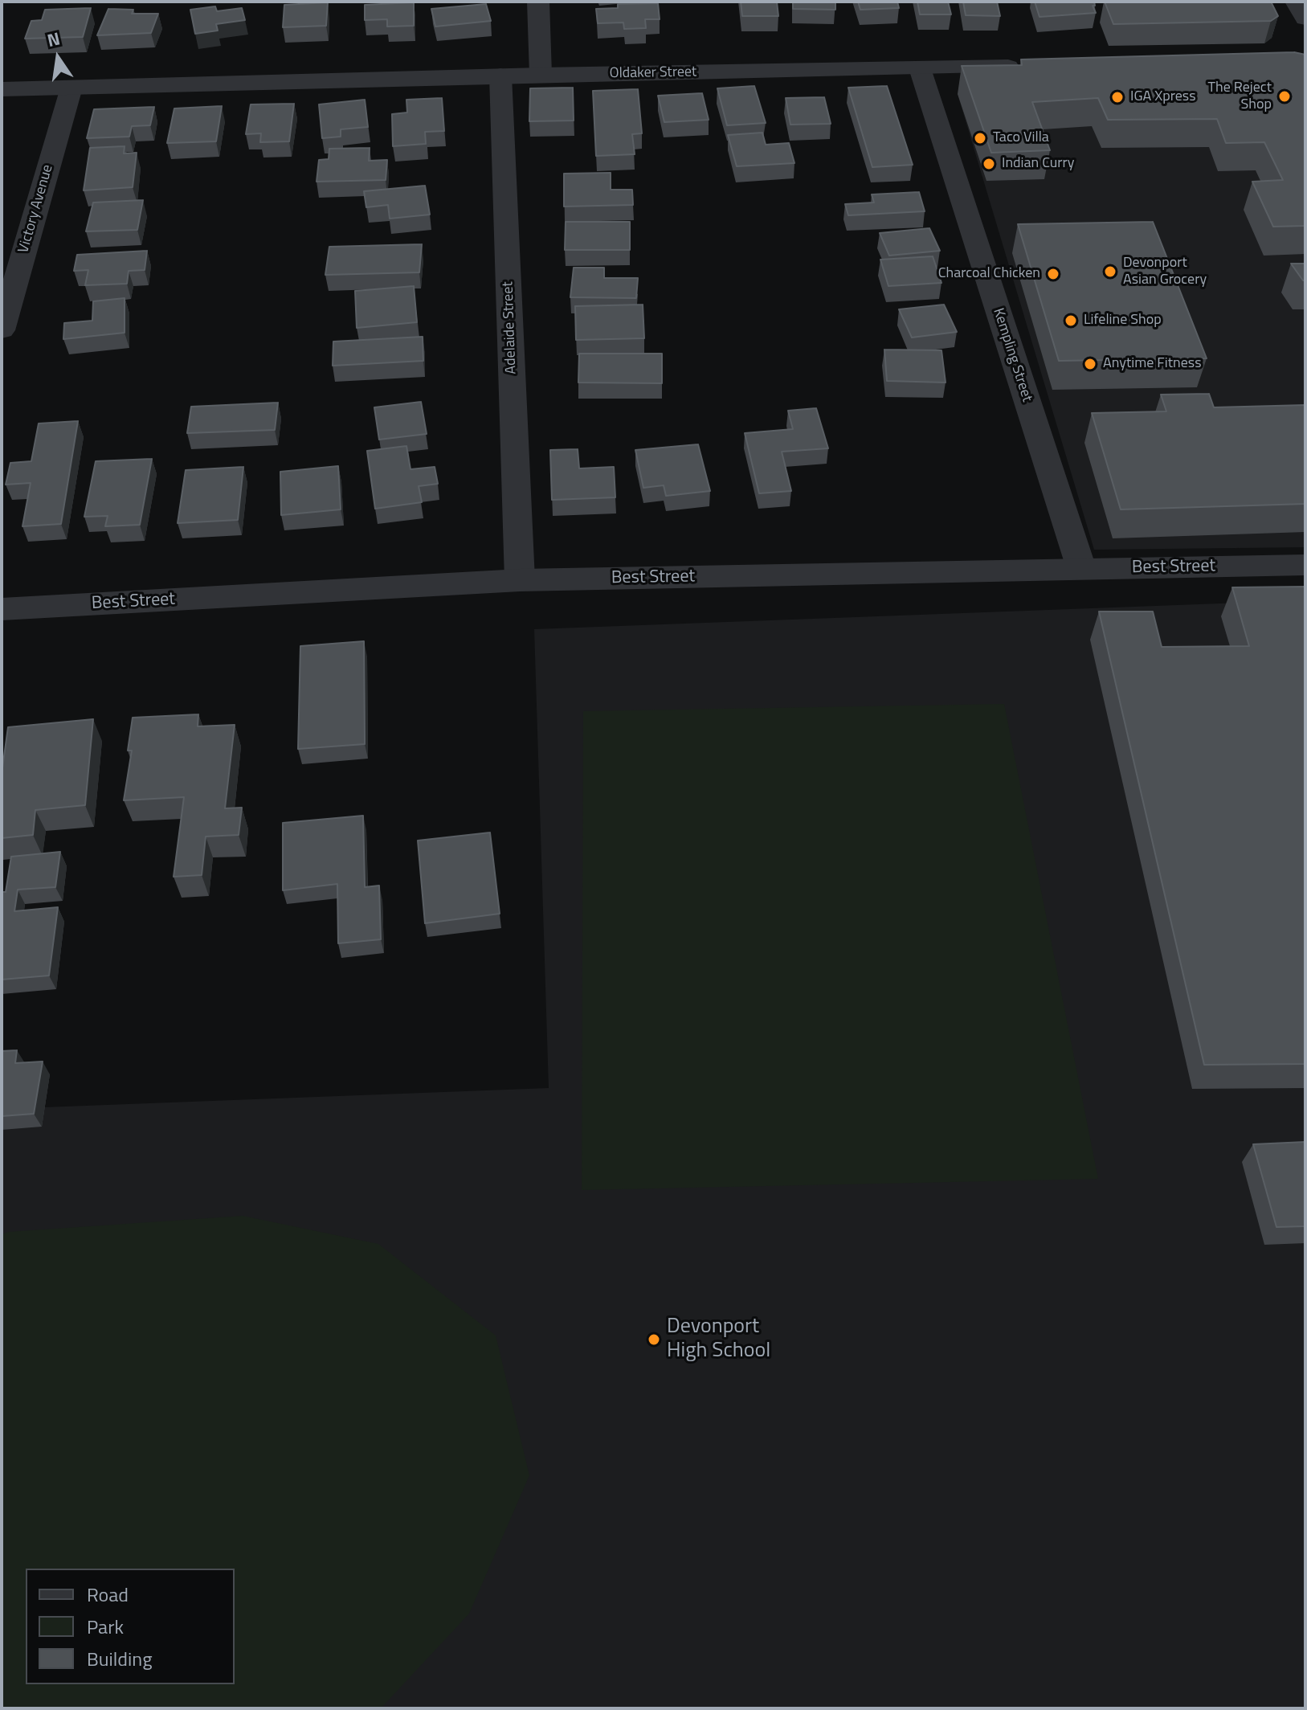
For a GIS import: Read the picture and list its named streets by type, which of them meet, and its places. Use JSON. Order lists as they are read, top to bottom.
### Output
{
  "streets": {
    "street": [
      "Oldaker Street",
      "Victory Avenue",
      "Adelaide Street",
      "Kempling Street",
      "Best Street"
    ]
  },
  "crossings": [
    ["Oldaker Street", "Victory Avenue"],
    ["Oldaker Street", "Adelaide Street"],
    ["Oldaker Street", "Kempling Street"],
    ["Adelaide Street", "Best Street"],
    ["Kempling Street", "Best Street"]
  ],
  "places": [
    "The Reject Shop",
    "IGA Xpress",
    "Taco Villa",
    "Indian Curry",
    "Devonport Asian Grocery",
    "Charcoal Chicken",
    "Lifeline Shop",
    "Anytime Fitness",
    "Devonport High School"
  ],
  "legend": ["Road", "Park", "Building"],
  "north": "top"
}
